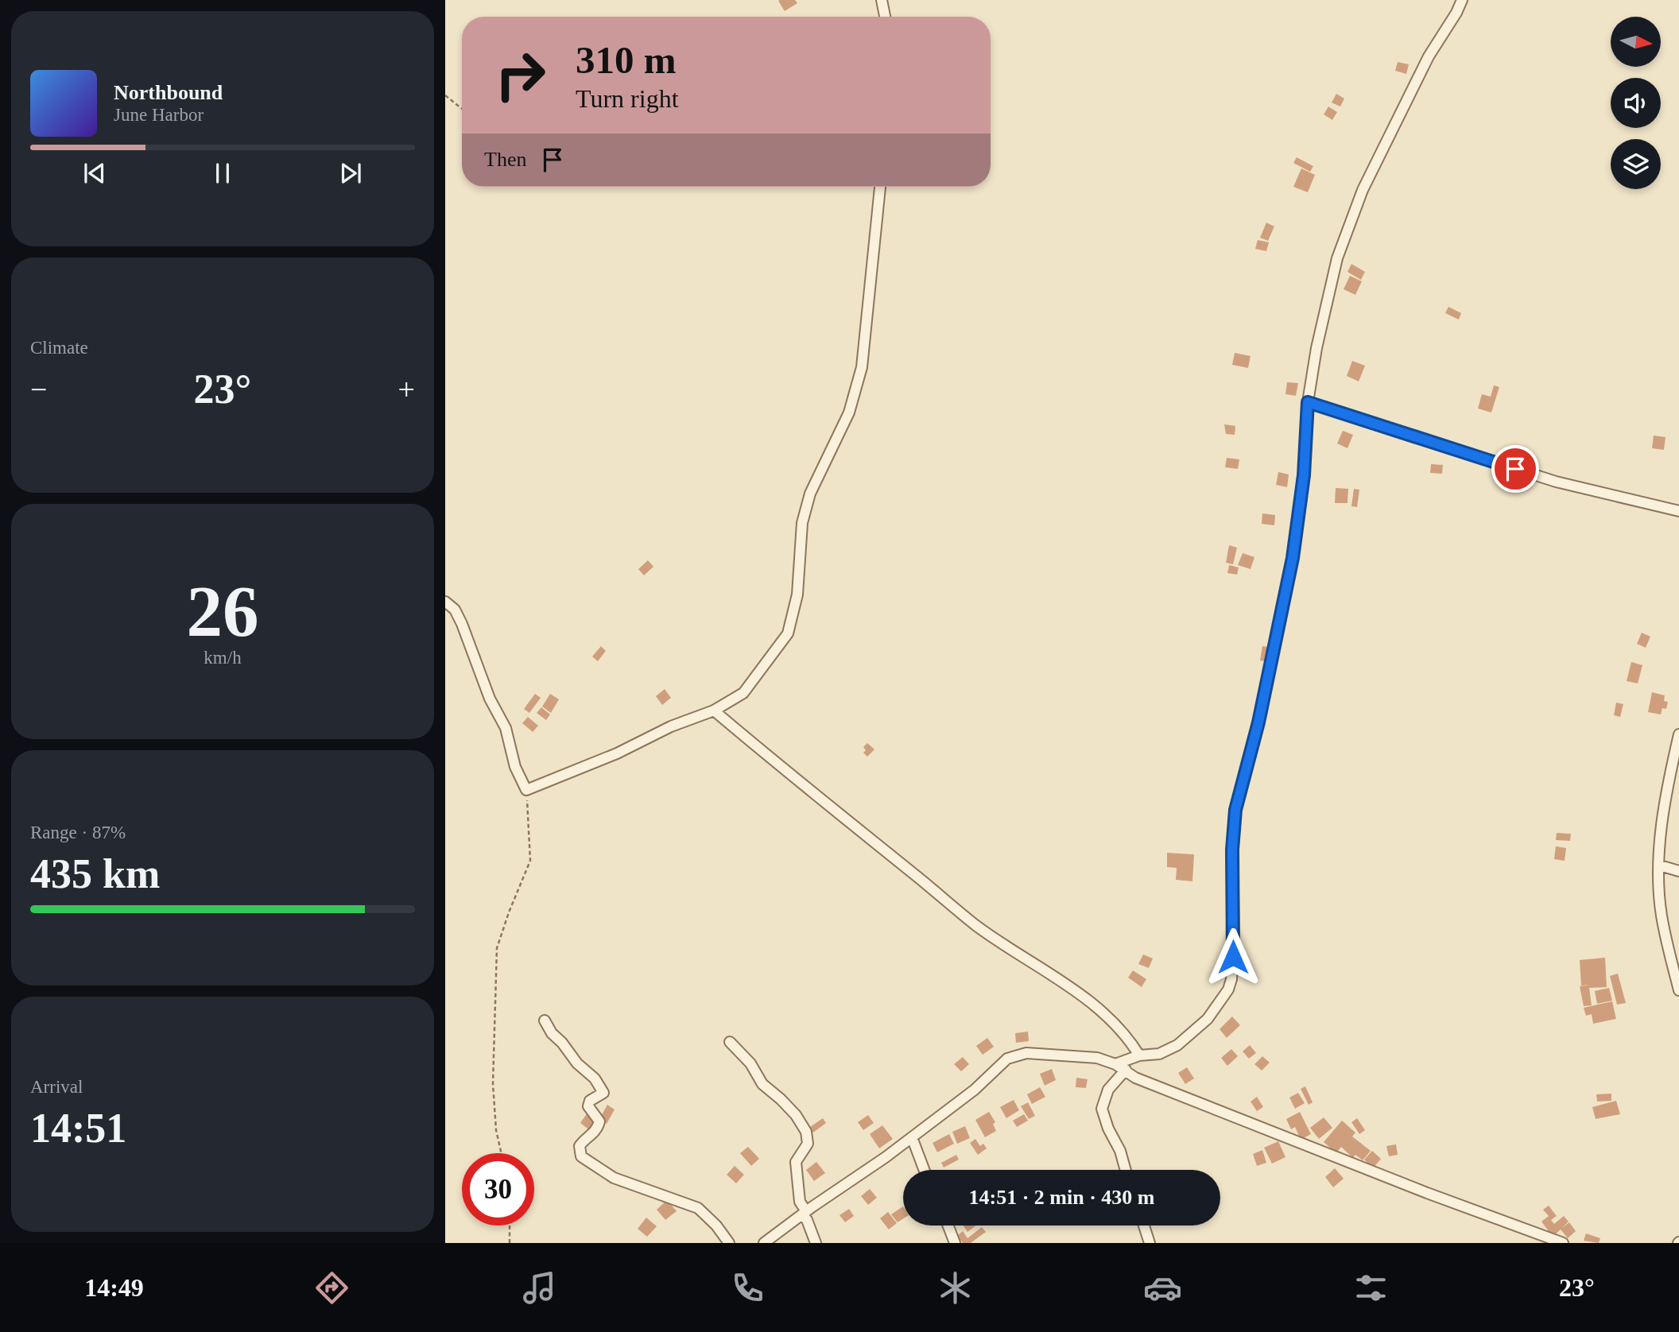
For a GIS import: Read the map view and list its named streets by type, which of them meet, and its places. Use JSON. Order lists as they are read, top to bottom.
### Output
{
  "north": "right",
  "page": {
    "turn": ["310 m", "Turn right"],
    "song": ["Northbound", "June Harbor"],
    "then": "Then",
    "tile": [
      "Climate",
      ["26", "km/h"],
      ["Range · 87%", "435 km"],
      ["Arrival", "14:51"]
    ],
    "heat": ["−", "23°", "+"],
    "limit": "30",
    "trip": "14:51 · 2 min · 430 m",
    "tabs": ["14:49", "23°"]
  }
}
